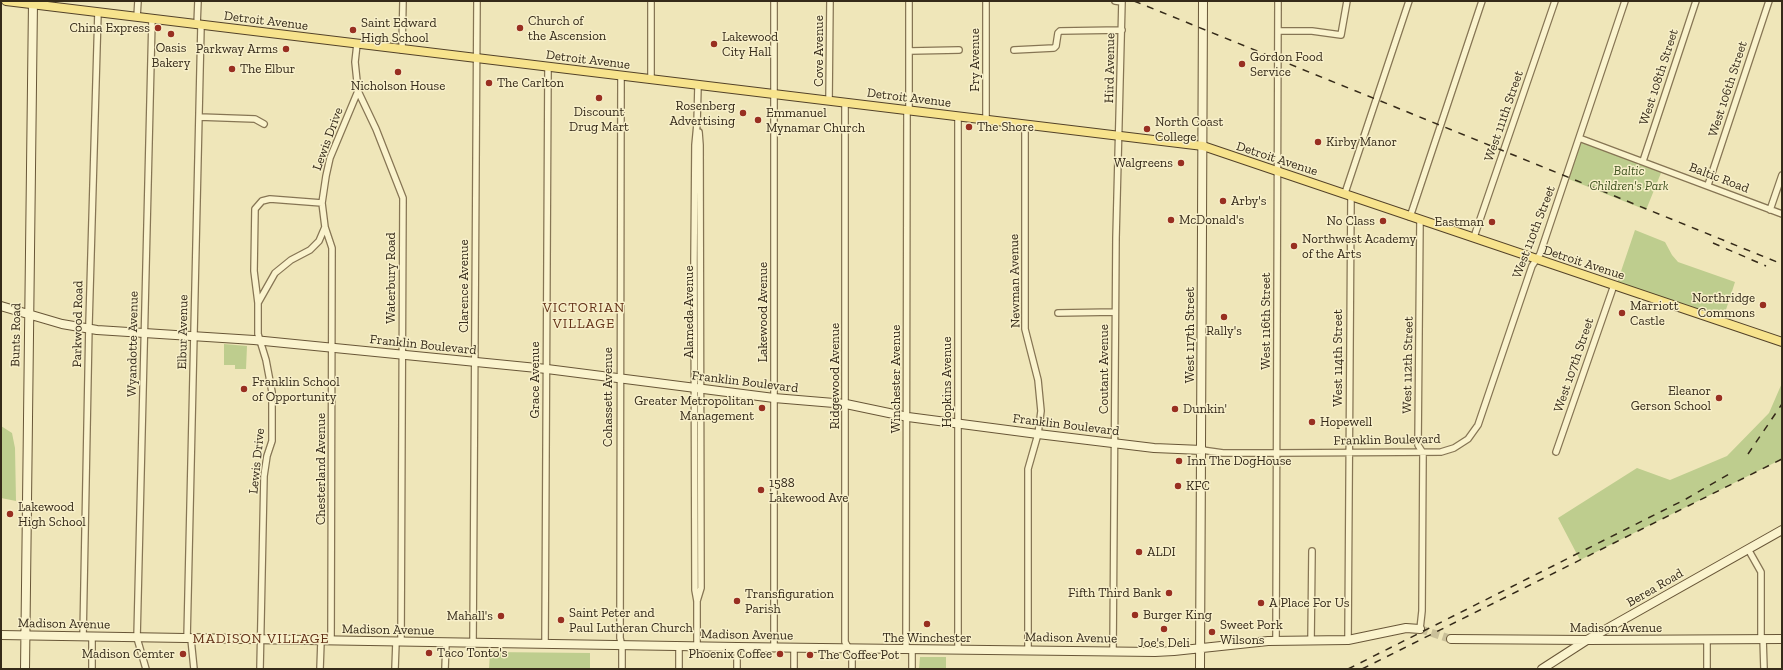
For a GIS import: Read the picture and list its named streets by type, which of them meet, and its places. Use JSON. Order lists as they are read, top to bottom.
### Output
{
  "streets": {
    "main road": [
      "Detroit Avenue",
      "Bunts Road",
      "West 117th Street",
      "Franklin Boulevard",
      "Berea Road",
      "Madison Avenue"
    ],
    "street": [
      "Cove Avenue",
      "Fry Avenue",
      "Hird Avenue",
      "West 108th Street",
      "West 106th Street",
      "West 111th Street",
      "Lewis Drive",
      "Baltic Road",
      "West 110th Street",
      "Waterbury Road",
      "Newman Avenue",
      "Clarence Avenue",
      "Alameda Avenue",
      "Lakewood Avenue",
      "West 116th Street",
      "Parkwood Road",
      "Elbur Avenue",
      "Wyandotte Avenue",
      "West 114th Street",
      "West 112th Street",
      "West 107th Street",
      "Coutant Avenue",
      "Ridgewood Avenue",
      "Winchester Avenue",
      "Grace Avenue",
      "Hopkins Avenue",
      "Cohassett Avenue",
      "Chesterland Avenue"
    ]
  },
  "crossings": [
    ["Detroit Avenue", "Cove Avenue"],
    ["Detroit Avenue", "Fry Avenue"],
    ["Detroit Avenue", "Hird Avenue"],
    ["Detroit Avenue", "West 111th Street"],
    ["Detroit Avenue", "West 110th Street"],
    ["Detroit Avenue", "Waterbury Road"],
    ["Detroit Avenue", "Newman Avenue"],
    ["Detroit Avenue", "Clarence Avenue"],
    ["Detroit Avenue", "Alameda Avenue"],
    ["Detroit Avenue", "Lakewood Avenue"],
    ["Detroit Avenue", "West 116th Street"],
    ["Detroit Avenue", "Parkwood Road"],
    ["Detroit Avenue", "Elbur Avenue"],
    ["Detroit Avenue", "Bunts Road"],
    ["Detroit Avenue", "West 117th Street"],
    ["Detroit Avenue", "Wyandotte Avenue"],
    ["Detroit Avenue", "West 114th Street"],
    ["Detroit Avenue", "West 112th Street"],
    ["Detroit Avenue", "West 107th Street"],
    ["Detroit Avenue", "Coutant Avenue"],
    ["Detroit Avenue", "Ridgewood Avenue"],
    ["Detroit Avenue", "Winchester Avenue"],
    ["Detroit Avenue", "Grace Avenue"],
    ["Detroit Avenue", "Hopkins Avenue"],
    ["Detroit Avenue", "Cohassett Avenue"],
    ["Hird Avenue", "Coutant Avenue"],
    ["West 108th Street", "Baltic Road"],
    ["West 106th Street", "Baltic Road"],
    ["Lewis Drive", "Waterbury Road"],
    ["Lewis Drive", "Franklin Boulevard"],
    ["Lewis Drive", "Chesterland Avenue"],
    ["Lewis Drive", "Madison Avenue"],
    ["Baltic Road", "West 110th Street"],
    ["West 110th Street", "Franklin Boulevard"],
    ["Waterbury Road", "Franklin Boulevard"],
    ["Waterbury Road", "Madison Avenue"],
    ["Newman Avenue", "Franklin Boulevard"],
    ["Newman Avenue", "Madison Avenue"],
    ["Clarence Avenue", "Franklin Boulevard"],
    ["Clarence Avenue", "Madison Avenue"],
    ["Alameda Avenue", "Franklin Boulevard"],
    ["Alameda Avenue", "Madison Avenue"],
    ["Lakewood Avenue", "Franklin Boulevard"],
    ["Lakewood Avenue", "Madison Avenue"],
    ["West 116th Street", "Franklin Boulevard"],
    ["West 116th Street", "Madison Avenue"],
    ["Parkwood Road", "Franklin Boulevard"],
    ["Parkwood Road", "Madison Avenue"],
    ["Elbur Avenue", "Franklin Boulevard"],
    ["Elbur Avenue", "Madison Avenue"],
    ["Bunts Road", "Franklin Boulevard"],
    ["Bunts Road", "Madison Avenue"],
    ["West 117th Street", "Franklin Boulevard"],
    ["West 117th Street", "Madison Avenue"],
    ["Wyandotte Avenue", "Franklin Boulevard"],
    ["Wyandotte Avenue", "Madison Avenue"],
    ["Franklin Boulevard", "West 114th Street"],
    ["Franklin Boulevard", "West 112th Street"],
    ["Franklin Boulevard", "Coutant Avenue"],
    ["Franklin Boulevard", "Ridgewood Avenue"],
    ["Franklin Boulevard", "Winchester Avenue"],
    ["Franklin Boulevard", "Grace Avenue"],
    ["Franklin Boulevard", "Hopkins Avenue"],
    ["Franklin Boulevard", "Cohassett Avenue"],
    ["Franklin Boulevard", "Chesterland Avenue"],
    ["West 114th Street", "Madison Avenue"],
    ["West 112th Street", "Madison Avenue"],
    ["Coutant Avenue", "Madison Avenue"],
    ["Ridgewood Avenue", "Madison Avenue"],
    ["Winchester Avenue", "Madison Avenue"],
    ["Grace Avenue", "Madison Avenue"],
    ["Hopkins Avenue", "Madison Avenue"],
    ["Cohassett Avenue", "Madison Avenue"],
    ["Chesterland Avenue", "Madison Avenue"],
    ["Berea Road", "Madison Avenue"]
  ],
  "districts": ["VICTORIAN VILLAGE", "MADISON VILLAGE"],
  "parks": ["Baltic Children's Park"],
  "places": [
    "China Express",
    "Church of the Ascension",
    "Saint Edward High School",
    "Oasis Bakery",
    "Lakewood City Hall",
    "Parkway Arms",
    "Gordon Food Service",
    "The Elbur",
    "Nicholson House",
    "The Carlton",
    "Discount Drug Mart",
    "Rosenberg Advertising",
    "Emmanuel Mynamar Church",
    "The Shore",
    "North Coast College",
    "Kirby Manor",
    "Walgreens",
    "Arby's",
    "McDonald's",
    "No Class",
    "Eastman",
    "Northwest Academy of the Arts",
    "Northridge Commons",
    "Marriott Castle",
    "Rally's",
    "Franklin School of Opportunity",
    "Eleanor Gerson School",
    "Greater Metropolitan Management",
    "Dunkin'",
    "Hopewell",
    "Inn The DogHouse",
    "KFC",
    "1588 Lakewood Ave",
    "Lakewood High School",
    "ALDI",
    "Fifth Third Bank",
    "Transfiguration Parish",
    "A Place For Us",
    "Burger King",
    "Mahall's",
    "Saint Peter and Paul Lutheran Church",
    "The Winchester",
    "Joe's Deli",
    "Sweet Pork Wilsons",
    "Taco Tonto's",
    "Madison Cemter",
    "Phoenix Coffee",
    "The Coffee Pot"
  ]
}
